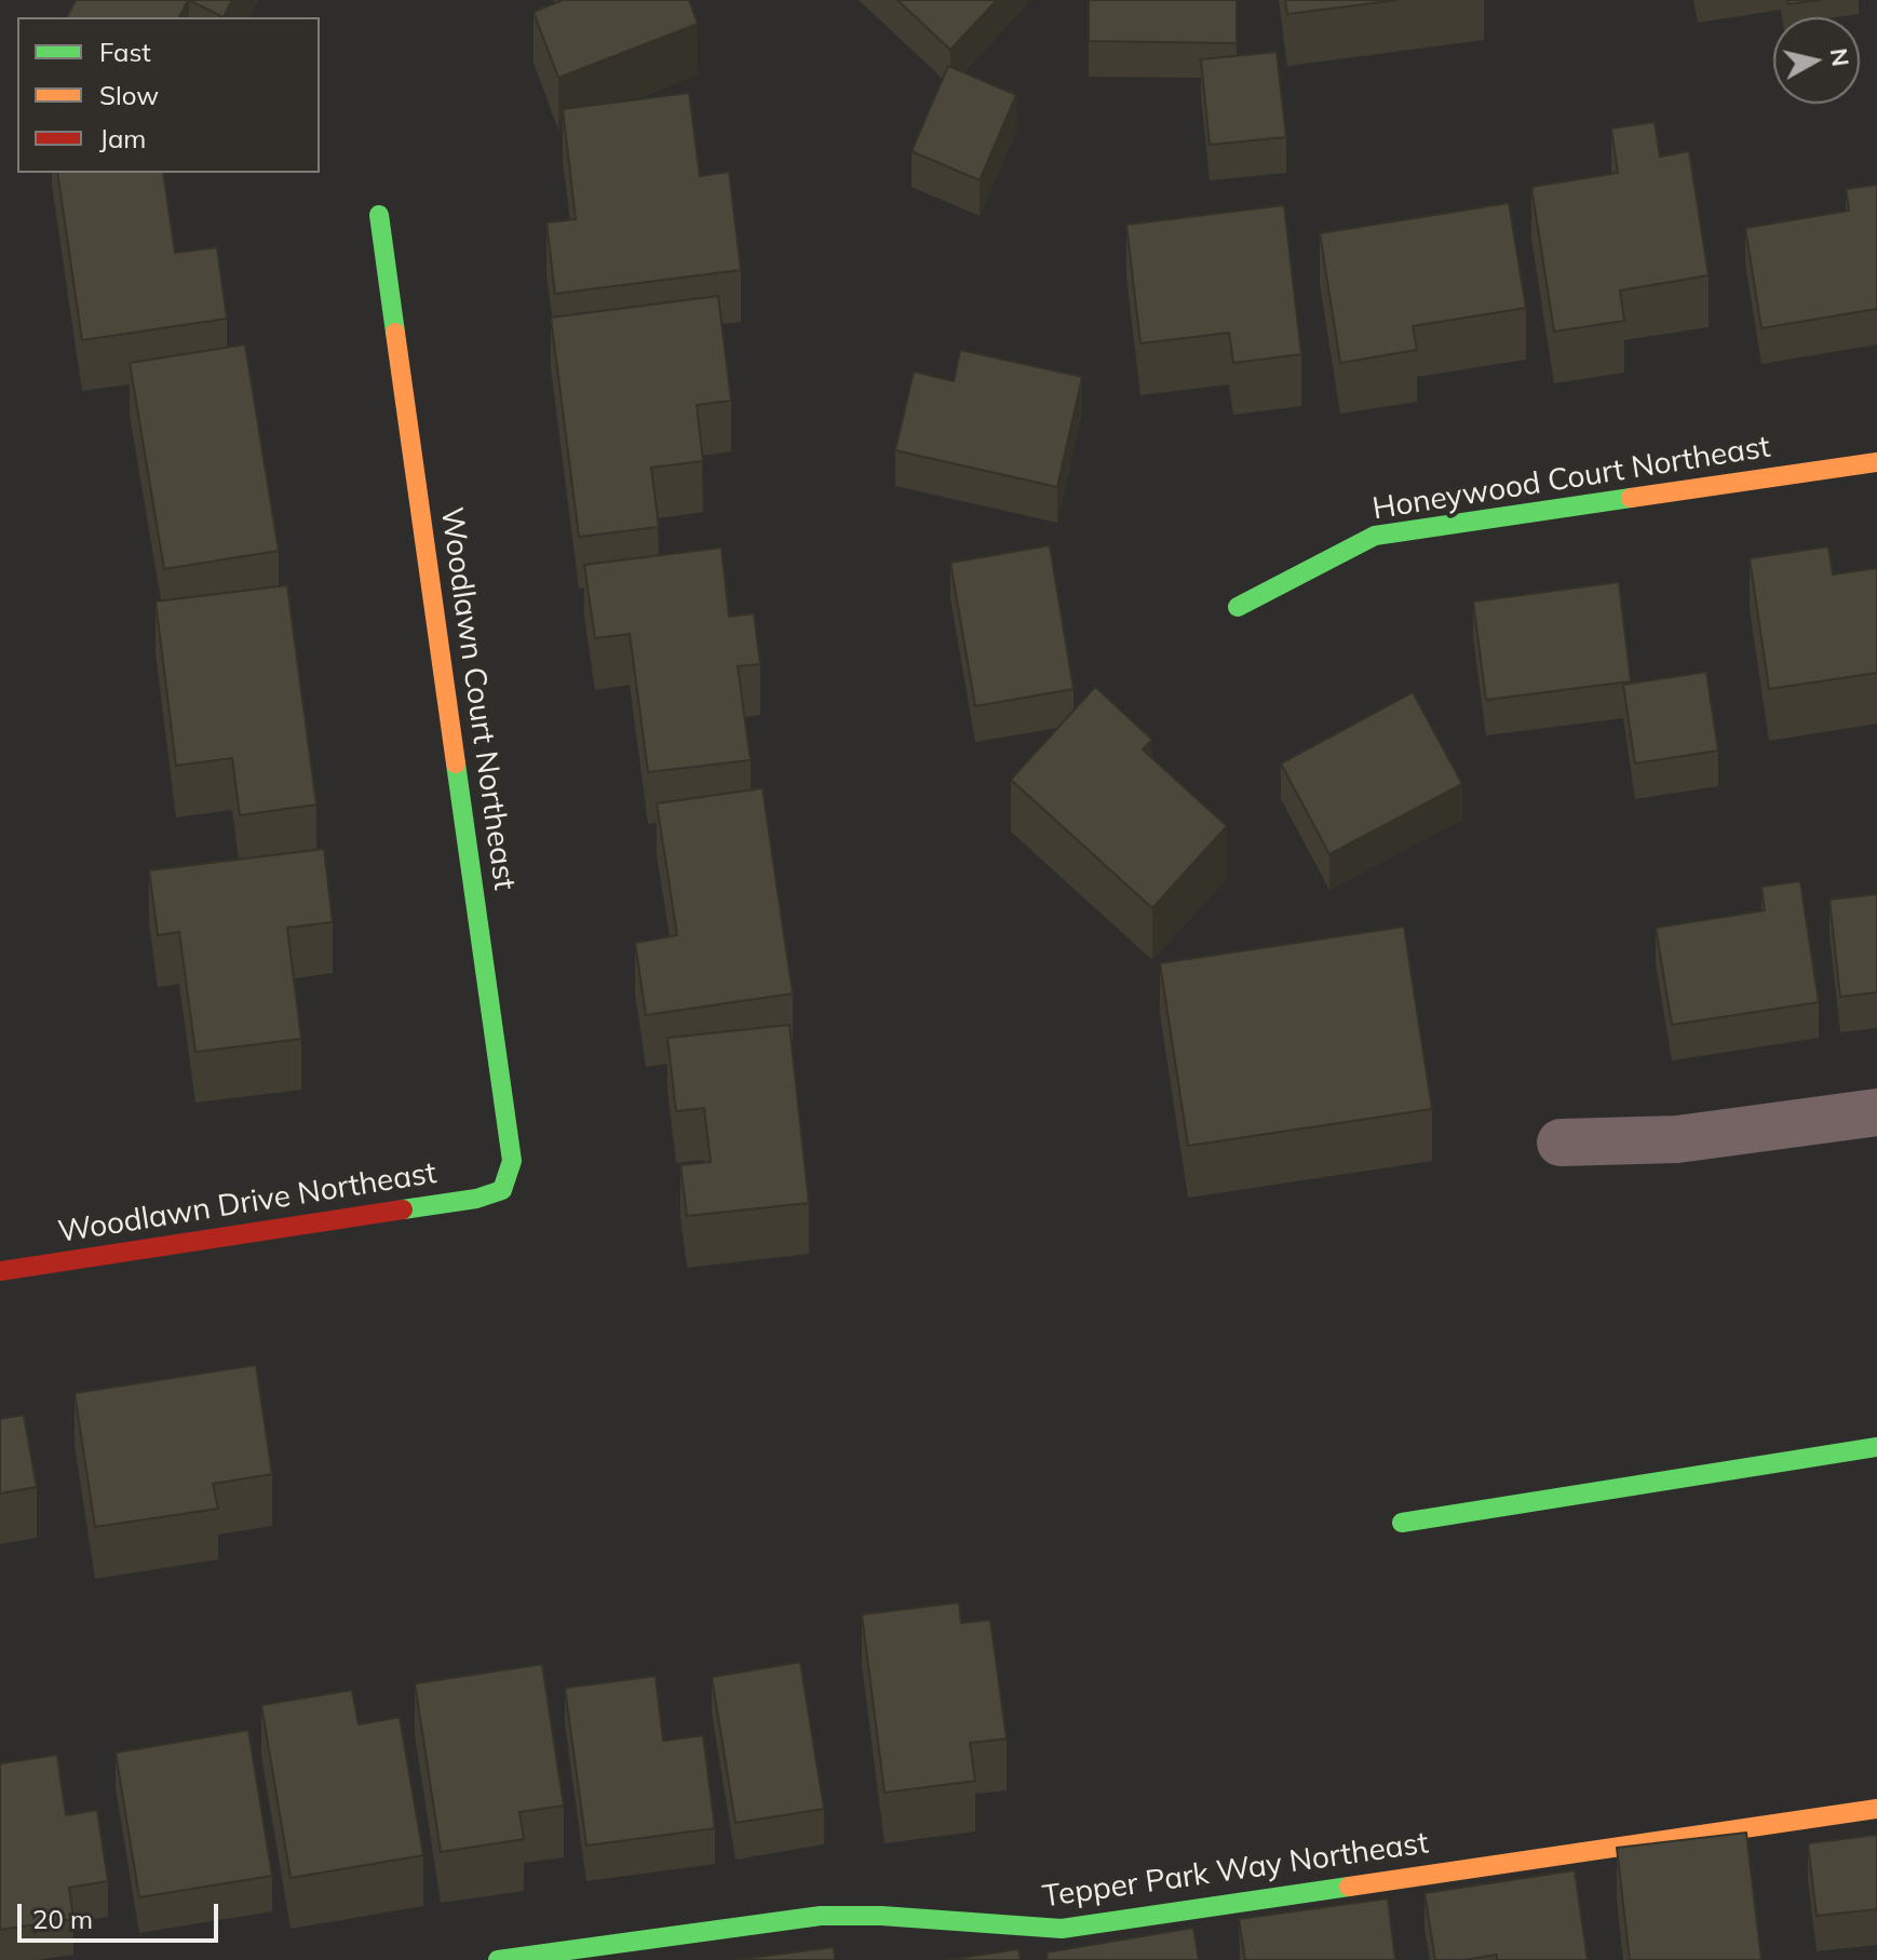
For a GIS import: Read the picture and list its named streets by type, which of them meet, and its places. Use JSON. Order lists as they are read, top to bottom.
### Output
{
  "streets": {
    "street": [
      "Honeywood Court Northeast",
      "Woodlawn Court Northeast",
      "Woodlawn Drive Northeast",
      "Tepper Park Way Northeast"
    ]
  },
  "crossings": [
    ["Woodlawn Court Northeast", "Woodlawn Drive Northeast"]
  ],
  "legend": ["Fast", "Slow", "Jam"],
  "scale_bar": "20 m",
  "north": "right"
}
